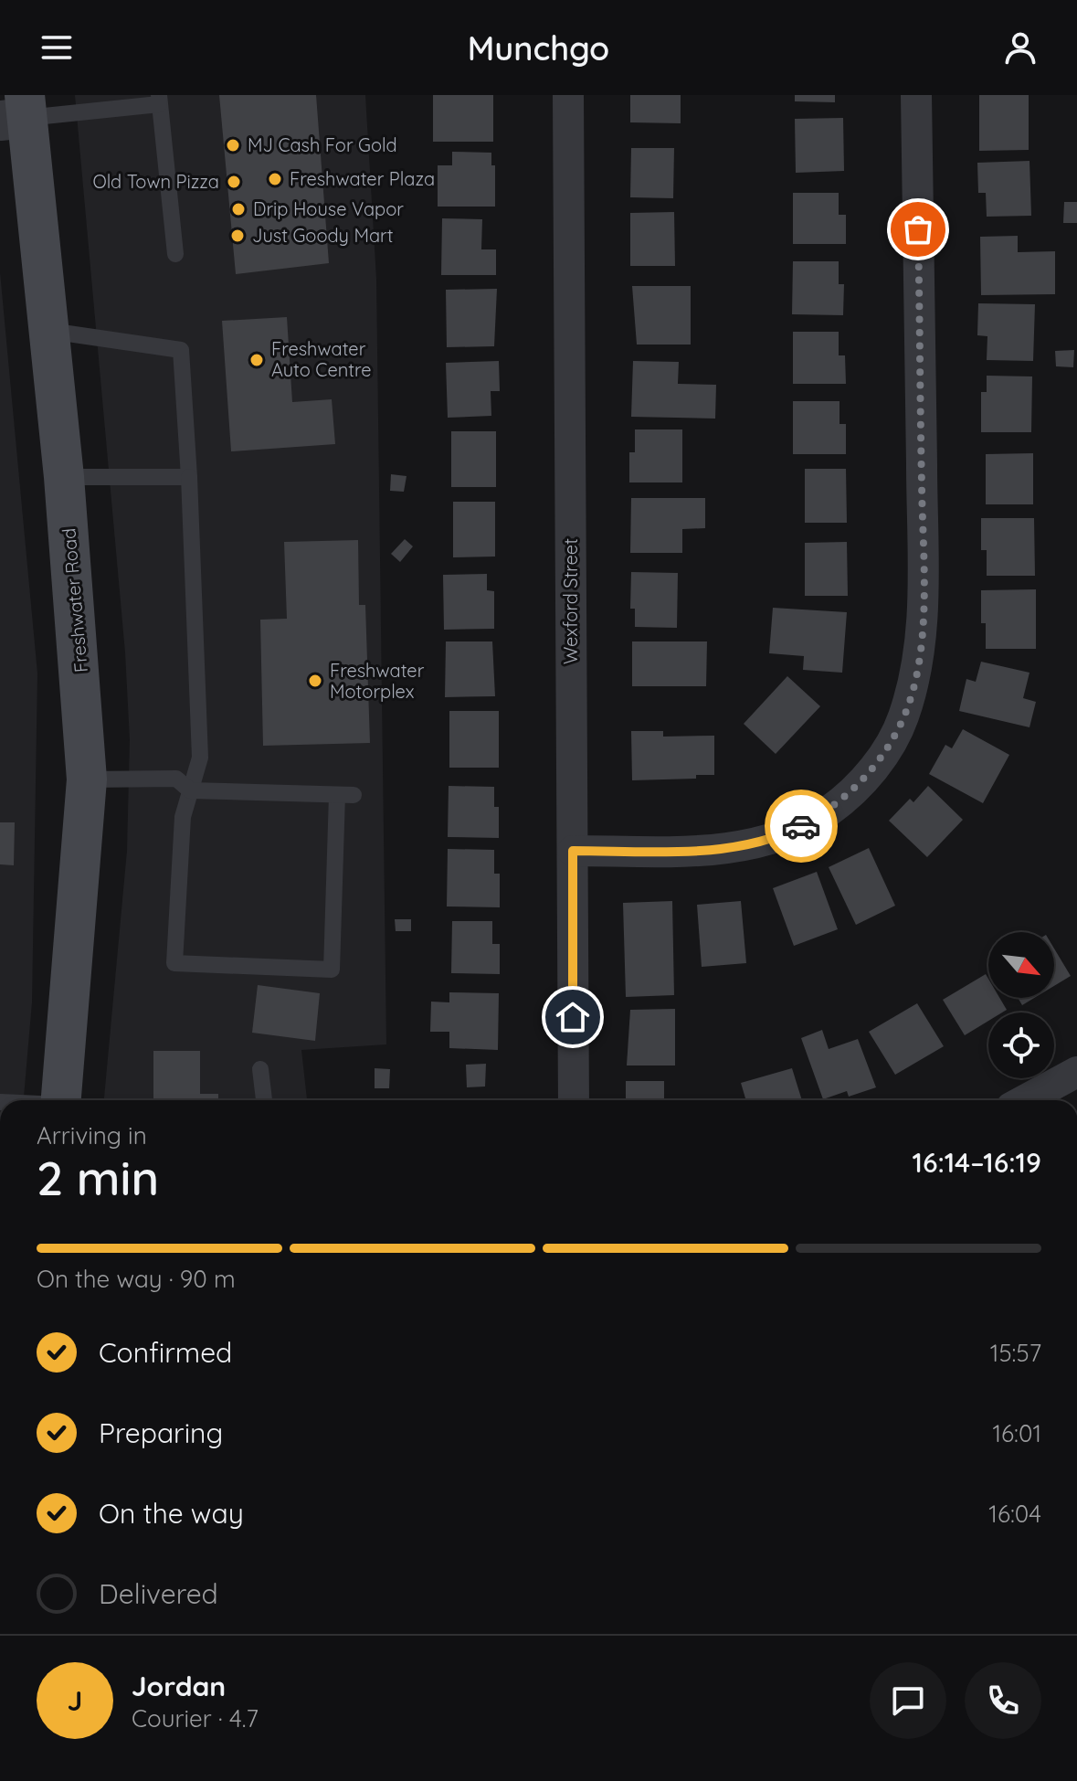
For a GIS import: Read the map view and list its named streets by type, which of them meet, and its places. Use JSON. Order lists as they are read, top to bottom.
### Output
{
  "streets": {
    "main road": ["Freshwater Road"],
    "street": ["Wexford Street"]
  },
  "places": [
    "MJ Cash For Gold",
    "Freshwater Plaza",
    "Old Town Pizza",
    "Drip House Vapor",
    "Just Goody Mart",
    "Freshwater Auto Centre",
    "Freshwater Motorplex"
  ],
  "north": "bottom right",
  "page": {
    "header": "Munchgo",
    "heading": ["2 min", "Arriving in", "16:14–16:19"],
    "panel": ["Jordan", "Courier · 4.7"],
    "bar": "On the way · 90 m",
    "list": [
      ["Confirmed", "15:57"],
      ["Preparing", "16:01"],
      ["On the way", "16:04"],
      "Delivered"
    ],
    "round": "J"
  }
}
